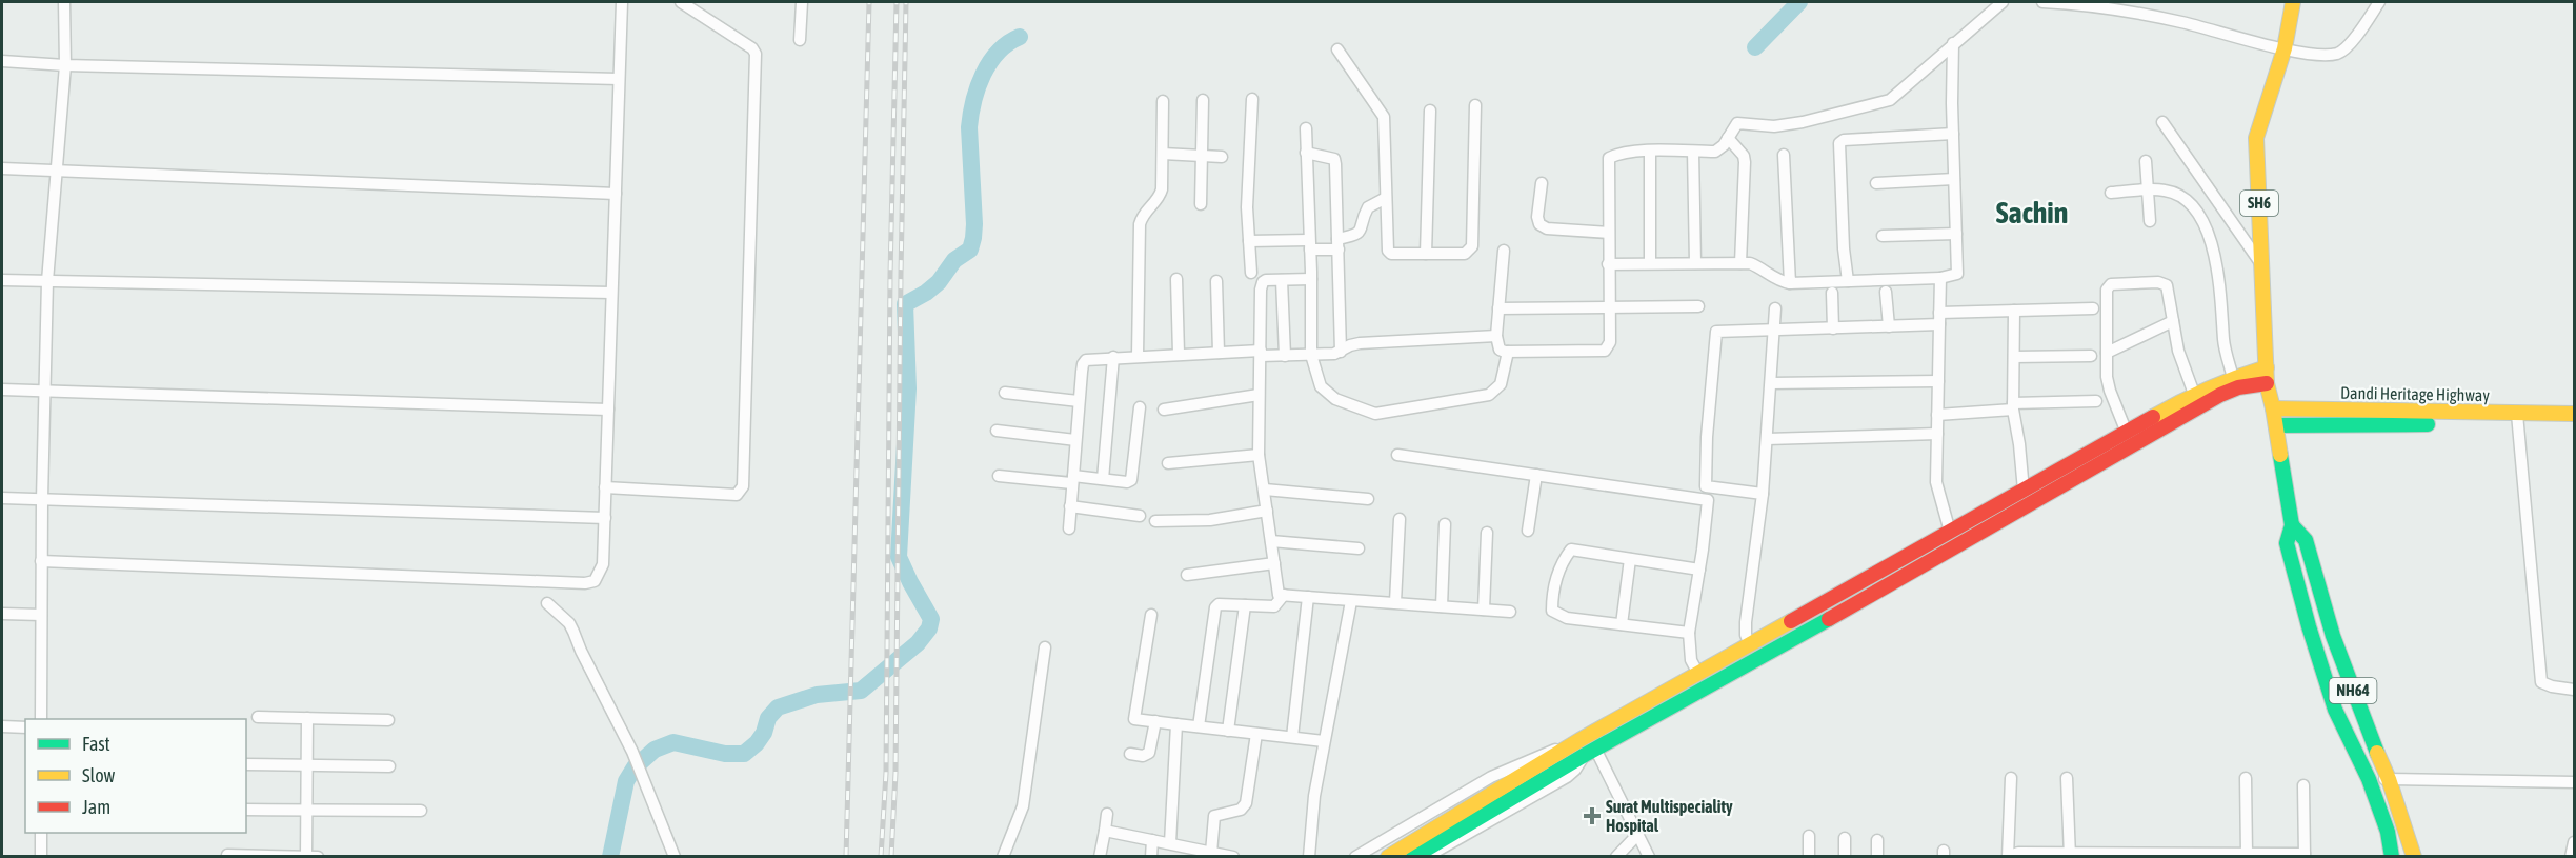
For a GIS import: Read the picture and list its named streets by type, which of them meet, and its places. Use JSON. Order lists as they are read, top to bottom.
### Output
{
  "streets": {
    "main road": ["SH6", "Dandi Heritage Highway", "NH64"]
  },
  "crossings": [
    ["SH6", "Dandi Heritage Highway"],
    ["SH6", "NH64"],
    ["Dandi Heritage Highway", "NH64"]
  ],
  "districts": ["Sachin"],
  "places": {
    "health": ["Surat Multispeciality Hospital"]
  },
  "legend": ["Fast", "Slow", "Jam"]
}
